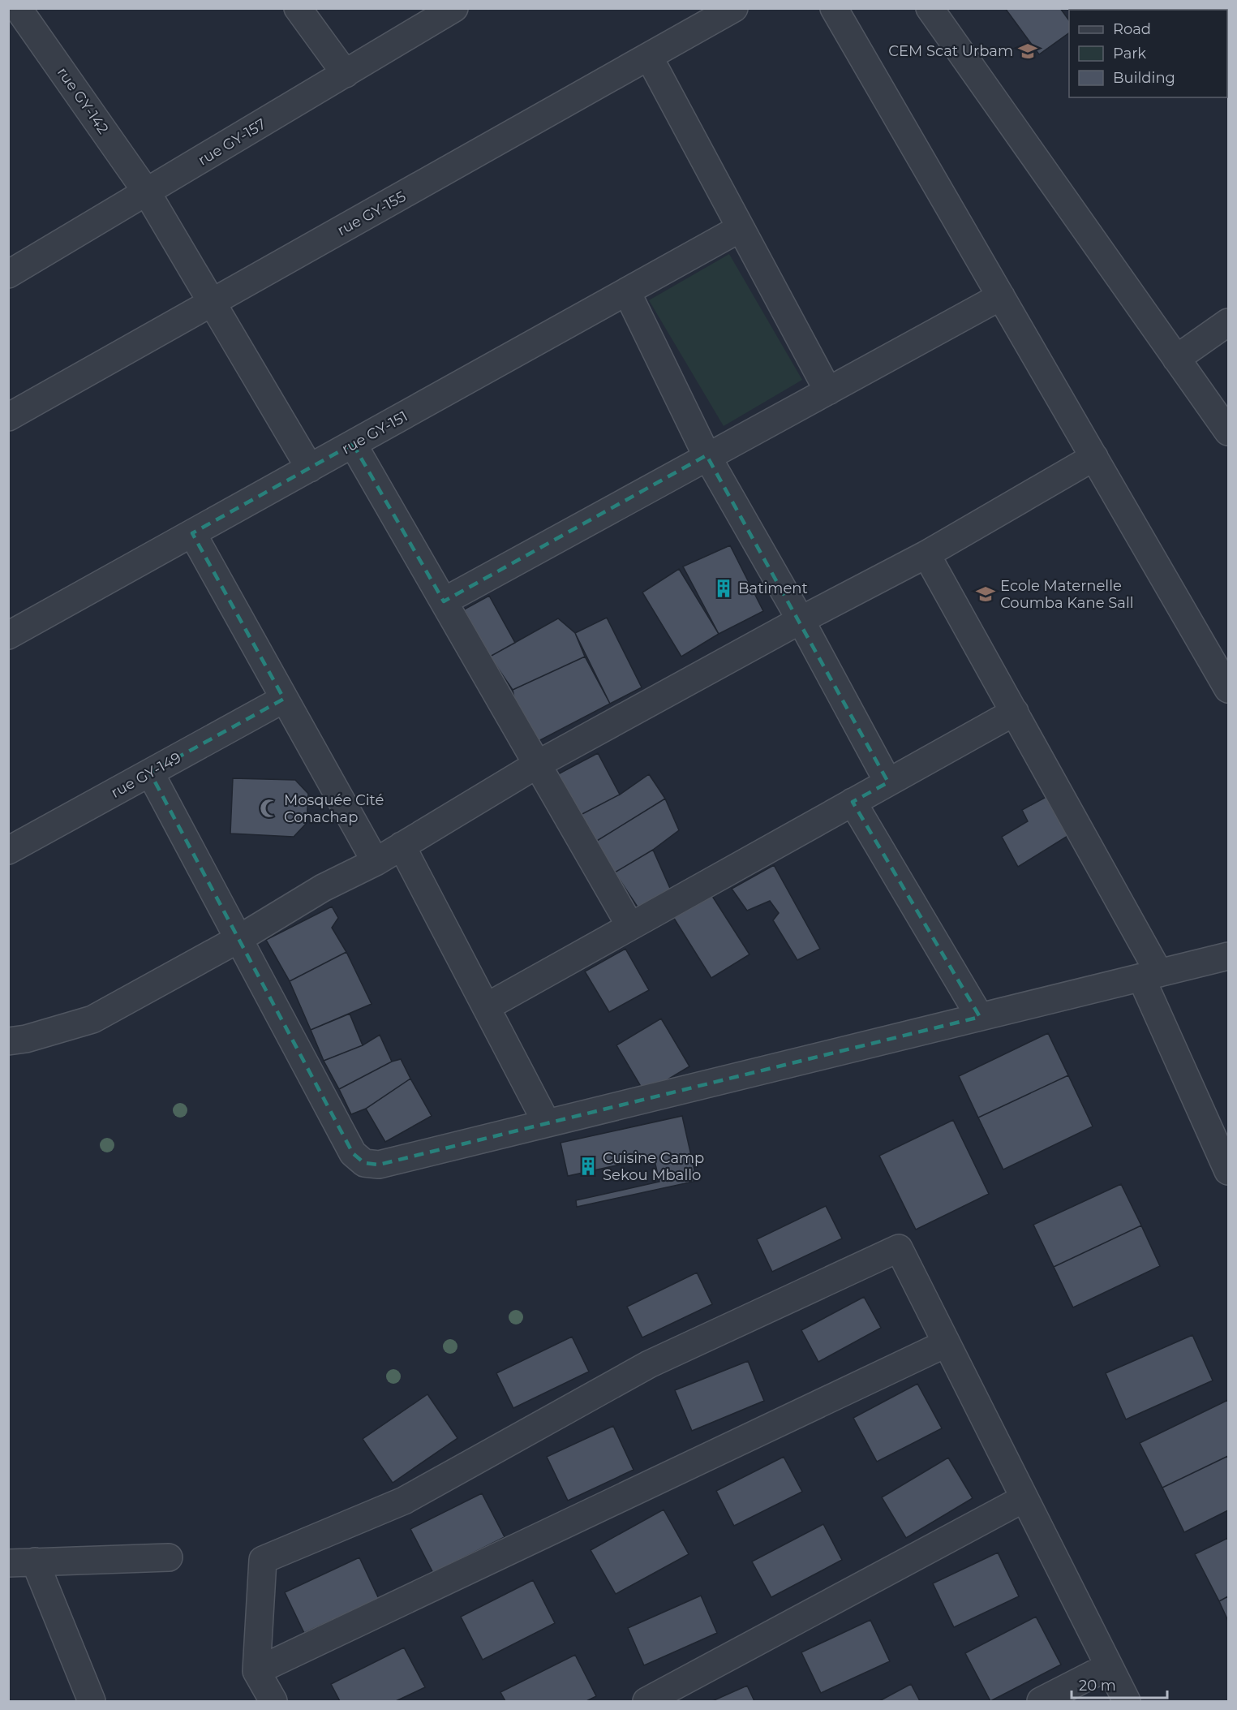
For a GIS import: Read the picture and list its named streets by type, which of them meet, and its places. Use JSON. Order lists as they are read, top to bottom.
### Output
{
  "streets": {
    "street": [
      "rue GY-142",
      "rue GY-157",
      "rue GY-155",
      "rue GY-151",
      "rue GY-149"
    ]
  },
  "crossings": [
    ["rue GY-142", "rue GY-157"],
    ["rue GY-142", "rue GY-155"],
    ["rue GY-142", "rue GY-151"]
  ],
  "places": {
    "school or university": ["CEM Scat Urbam", "Ecole Maternelle Coumba Kane Sall"],
    "building": ["Batiment", "Cuisine Camp Sekou Mballo"],
    "mosque": ["Mosquée Cité Conachap"]
  },
  "legend": ["Road", "Park", "Building"],
  "scale_bar": "20 m"
}
